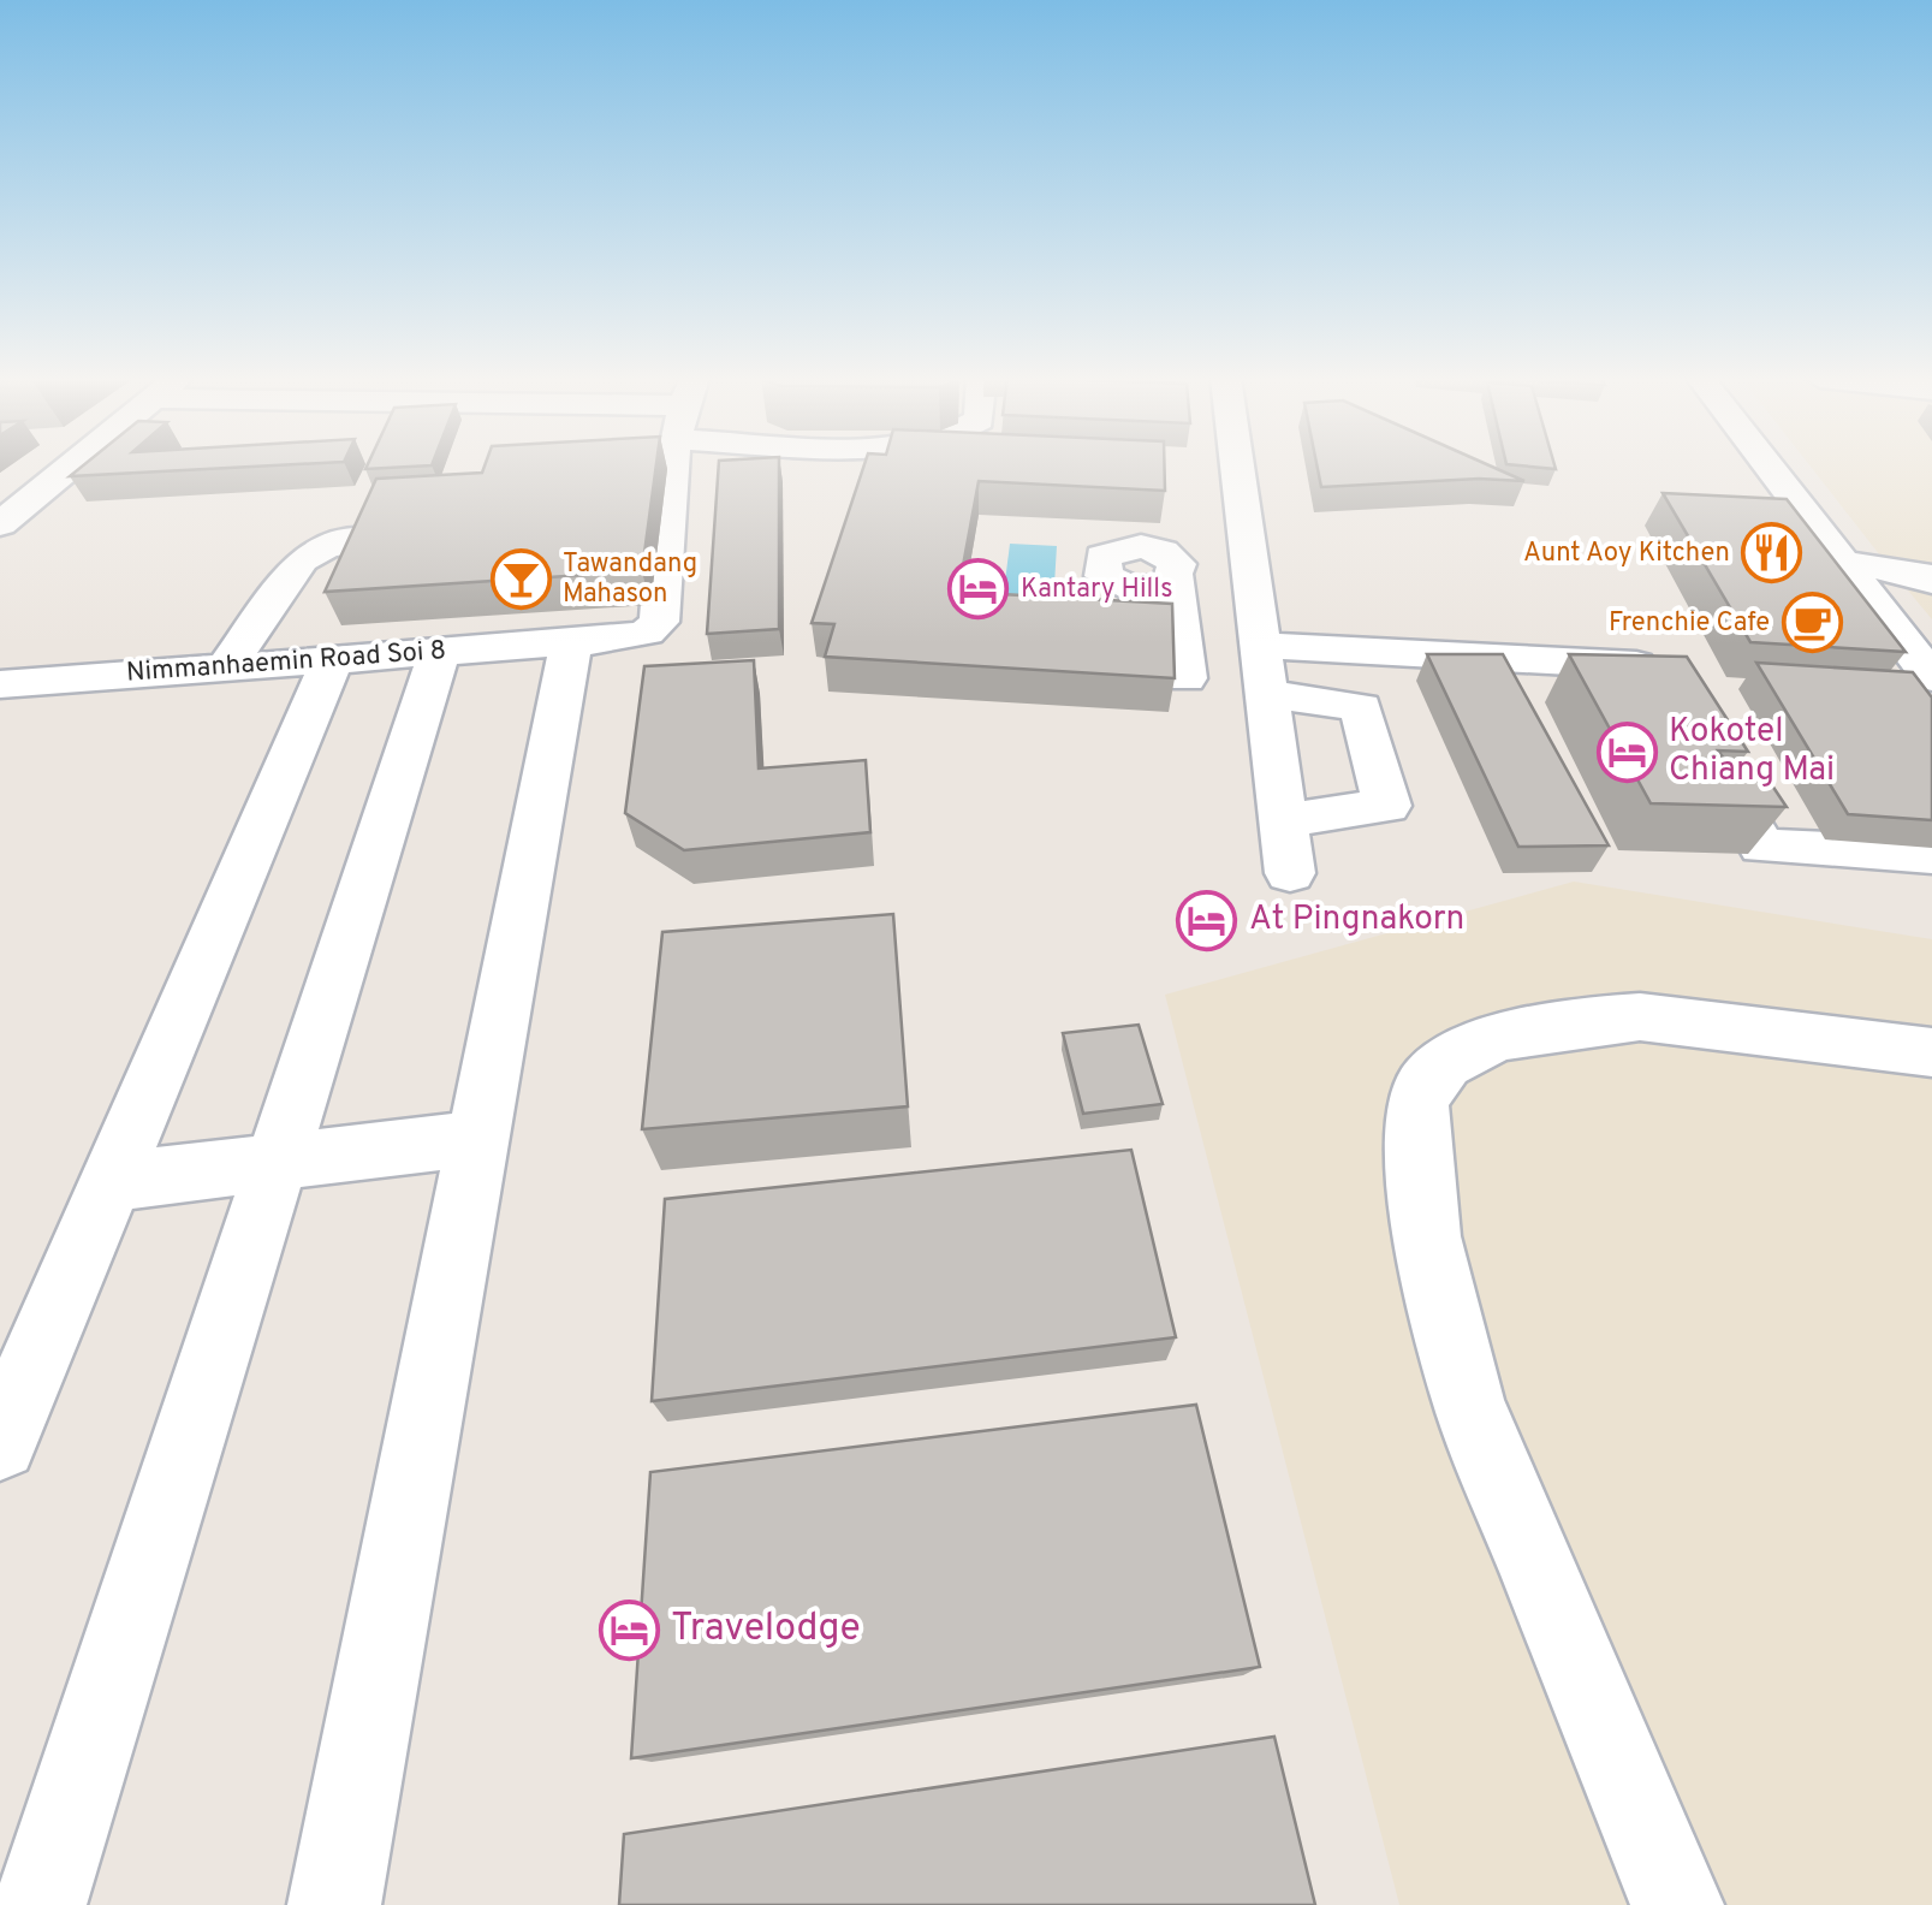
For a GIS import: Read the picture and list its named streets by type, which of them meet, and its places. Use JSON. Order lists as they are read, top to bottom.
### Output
{
  "streets": {
    "street": ["Nimmanhaemin Road Soi 8"]
  },
  "places": {
    "restaurant": ["Aunt Aoy Kitchen"],
    "bar": ["Tawandang Mahason"],
    "hotel": [
      "Kantary Hills",
      "Kokotel Chiang Mai",
      "At Pingnakorn",
      "Travelodge"
    ],
    "cafe": ["Frenchie Cafe"]
  }
}
